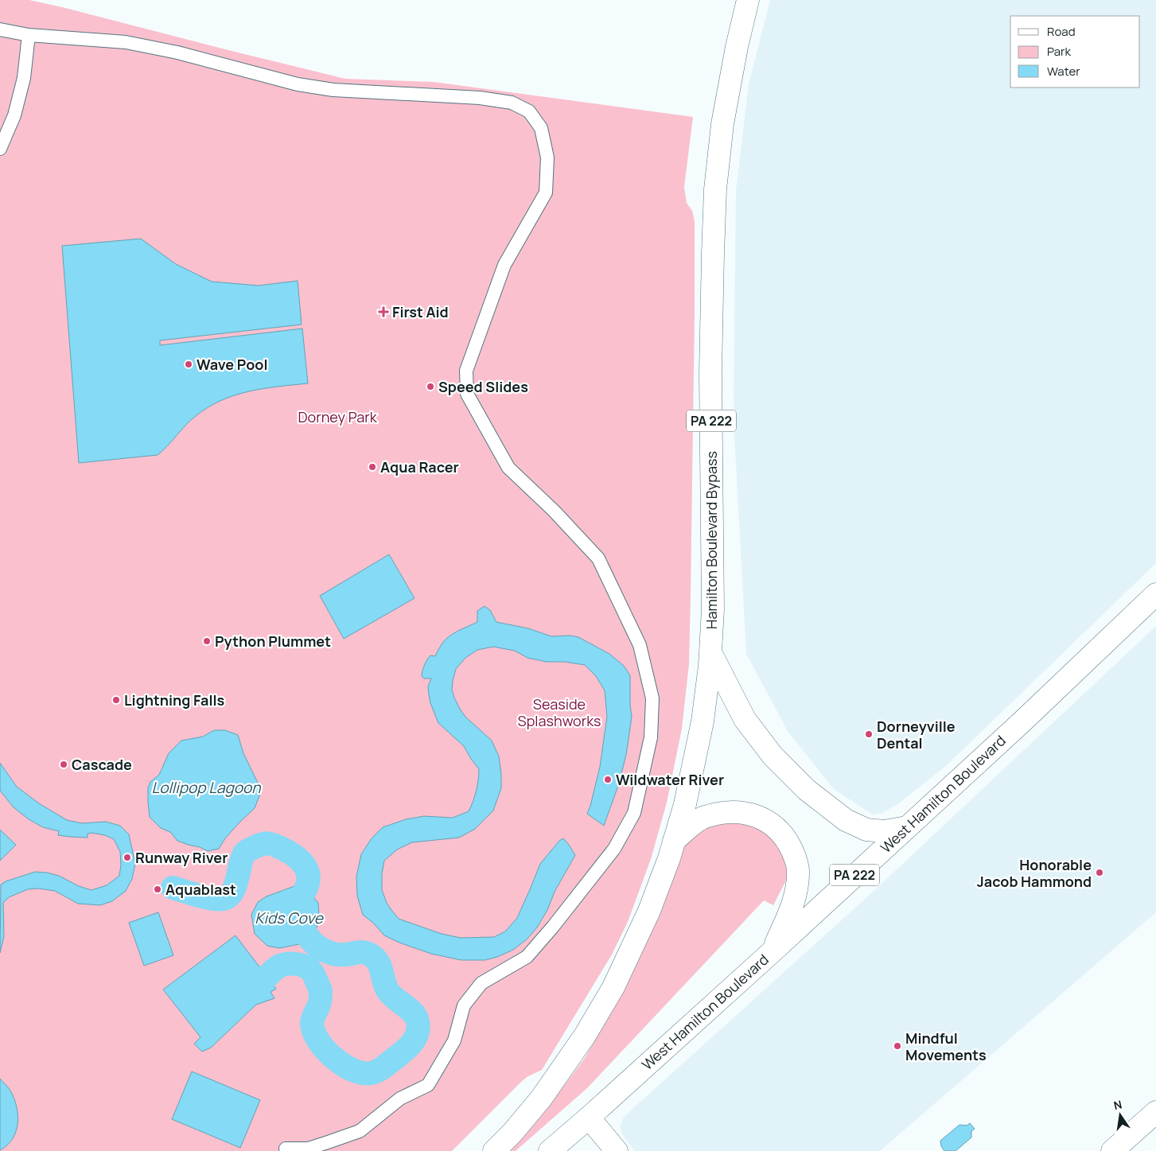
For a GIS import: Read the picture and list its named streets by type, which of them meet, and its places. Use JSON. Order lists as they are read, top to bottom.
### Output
{
  "streets": {
    "main road": ["PA 222", "Hamilton Boulevard Bypass", "West Hamilton Boulevard"]
  },
  "crossings": [
    ["PA 222", "Hamilton Boulevard Bypass"]
  ],
  "water": ["Lollipop Lagoon", "Kids Cove"],
  "parks": ["Dorney Park", "Seaside Splashworks"],
  "places": {
    "health": ["First Aid"],
    "other": [
      "Wave Pool",
      "Speed Slides",
      "Aqua Racer",
      "Python Plummet",
      "Lightning Falls",
      "Dorneyville Dental",
      "Cascade",
      "Wildwater River",
      "Runway River",
      "Honorable Jacob Hammond",
      "Aquablast",
      "Mindful Movements"
    ]
  },
  "legend": ["Road", "Park", "Water"],
  "north": "top"
}
